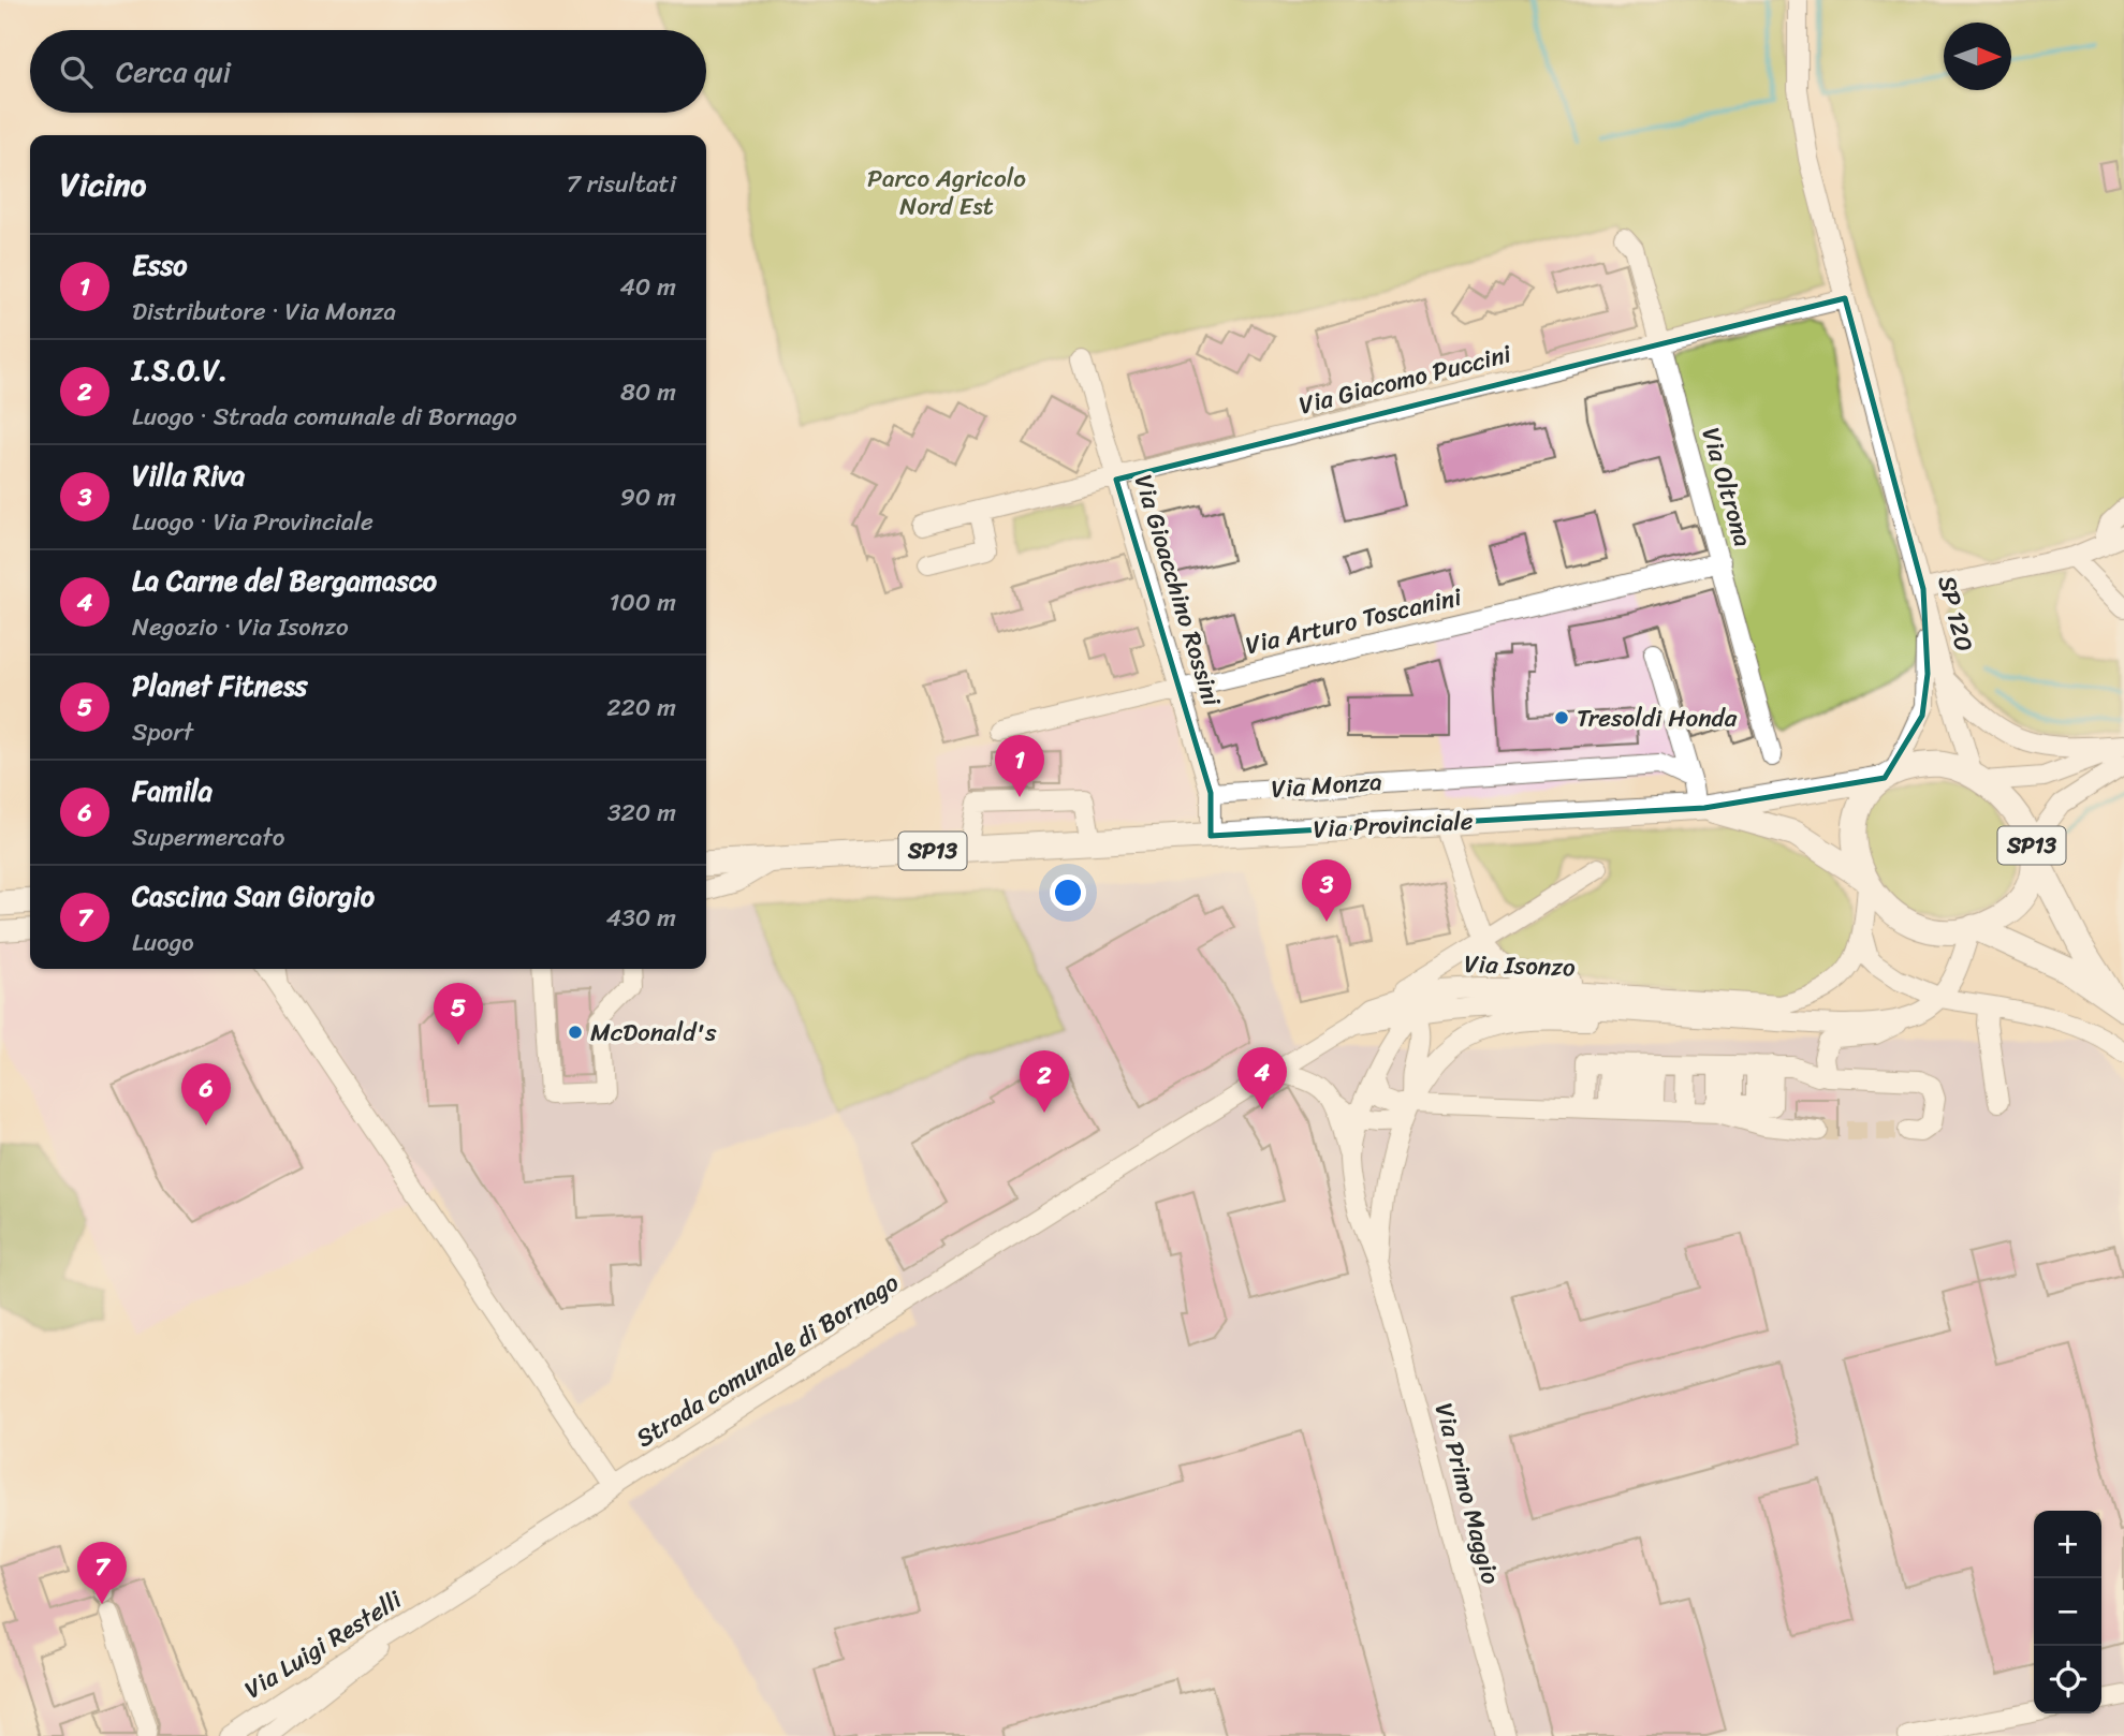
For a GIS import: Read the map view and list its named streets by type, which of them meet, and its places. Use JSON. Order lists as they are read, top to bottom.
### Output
{
  "streets": {
    "main road": ["Via Provinciale", "SP13"],
    "street": [
      "Via Giacomo Puccini",
      "Via Oltrona",
      "Via Gioacchino Rossini",
      "SP 120",
      "Via Arturo Toscanini",
      "Via Monza",
      "Via Isonzo",
      "Strada comunale di Bornago",
      "Via Primo Maggio",
      "Via Luigi Restelli"
    ]
  },
  "crossings": [
    ["Via Giacomo Puccini", "Via Oltrona"],
    ["Via Giacomo Puccini", "Via Gioacchino Rossini"],
    ["Via Giacomo Puccini", "SP 120"],
    ["Via Oltrona", "Via Arturo Toscanini"],
    ["Via Gioacchino Rossini", "Via Arturo Toscanini"],
    ["Via Gioacchino Rossini", "Via Monza"],
    ["Via Gioacchino Rossini", "Via Provinciale"],
    ["SP 120", "Via Provinciale"],
    ["SP 120", "SP13"],
    ["SP 120", "Via Isonzo"],
    ["Via Provinciale", "SP13"],
    ["Via Provinciale", "Via Isonzo"],
    ["SP13", "Via Isonzo"],
    ["Via Isonzo", "Strada comunale di Bornago"],
    ["Strada comunale di Bornago", "Via Luigi Restelli"]
  ],
  "parks": ["Parco Agricolo Nord Est"],
  "places": ["Tresoldi Honda", "McDonald's"],
  "north": "right",
  "page": {
    "search": "Cerca qui",
    "heading": ["Vicino", "7 risultati"],
    "list": [
      {
        "mark": "1",
        "name": "Esso",
        "note": "Distributore · Via Monza",
        "value": "40 m"
      },
      {
        "mark": "2",
        "name": "I.S.O.V.",
        "note": "Luogo · Strada comunale di Bornago",
        "value": "80 m"
      },
      {
        "mark": "3",
        "name": "Villa Riva",
        "note": "Luogo · Via Provinciale",
        "value": "90 m"
      },
      {
        "mark": "4",
        "name": "La Carne del Bergamasco",
        "note": "Negozio · Via Isonzo",
        "value": "100 m"
      },
      {
        "mark": "5",
        "name": "Planet Fitness",
        "note": "Sport",
        "value": "220 m"
      },
      {
        "mark": "6",
        "name": "Famila",
        "note": "Supermercato",
        "value": "320 m"
      },
      {
        "mark": "7",
        "name": "Cascina San Giorgio",
        "note": "Luogo",
        "value": "430 m"
      }
    ],
    "pins": [
      "1",
      "3",
      "5",
      "4",
      "2",
      "6",
      "7"
    ],
    "map_buttons": ["+", "−"]
  }
}
